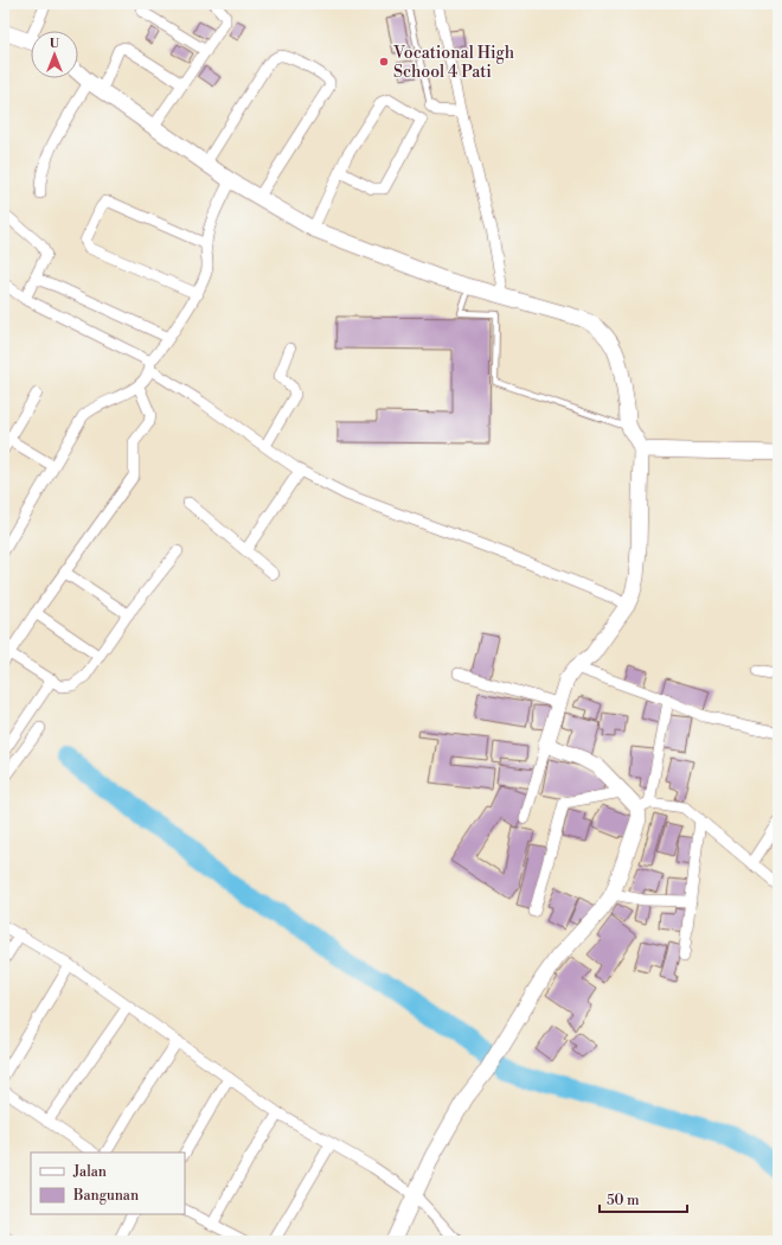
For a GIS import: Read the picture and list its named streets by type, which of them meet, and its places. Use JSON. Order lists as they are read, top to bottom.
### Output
{
  "places": ["Vocational High School 4 Pati"],
  "legend": ["Jalan", "Bangunan"],
  "scale_bar": "50 m",
  "north": "top"
}
